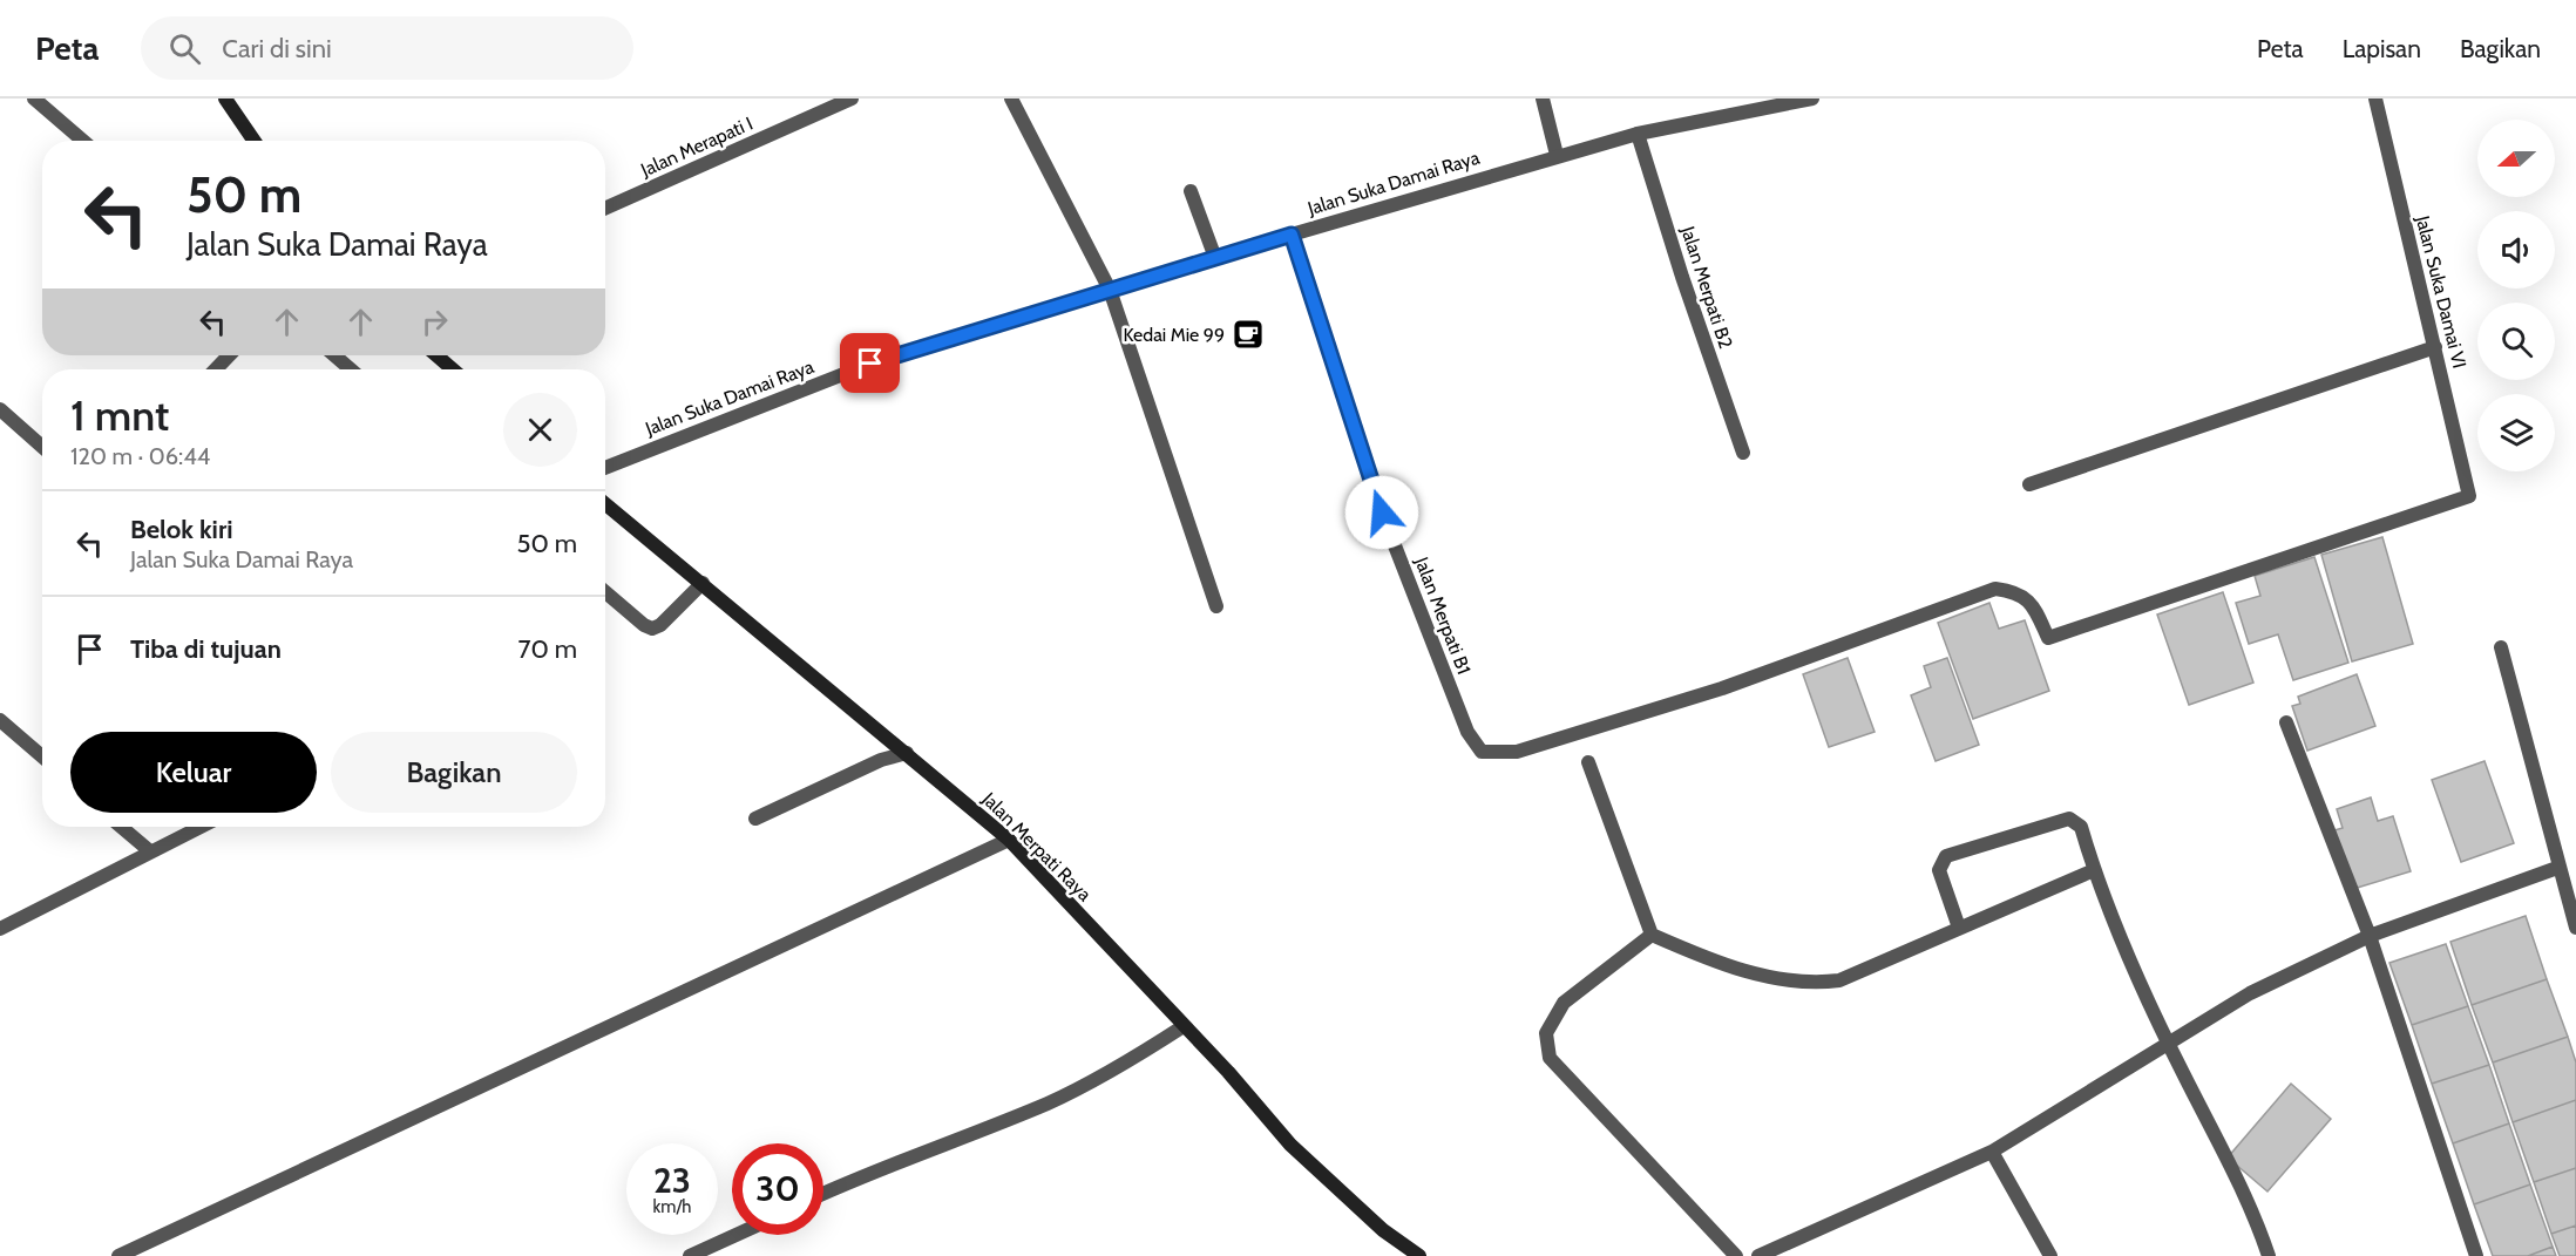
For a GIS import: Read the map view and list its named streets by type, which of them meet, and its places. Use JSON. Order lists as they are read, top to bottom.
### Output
{
  "streets": {
    "main road": ["Jalan Merpati Raya"],
    "street": [
      "Jalan Merapati I",
      "Jalan Suka Damai Raya",
      "Jalan Merpati B2",
      "Jalan Suka Damai VI",
      "Jalan Merpati B1"
    ]
  },
  "crossings": [
    ["Jalan Suka Damai Raya", "Jalan Merpati B2"],
    ["Jalan Suka Damai Raya", "Jalan Merpati B1"],
    ["Jalan Suka Damai VI", "Jalan Merpati B1"]
  ],
  "places": {
    "cafe": ["Kedai Mie 99"]
  },
  "north": "left",
  "page": {
    "header": "Peta",
    "search": "Cari di sini",
    "nav": ["Peta", "Lapisan", "Bagikan"],
    "turn": ["50 m", "Jalan Suka Damai Raya"],
    "heading": ["1 mnt", "120 m · 06:44"],
    "list": [
      {
        "name": "Belok kiri",
        "note": "Jalan Suka Damai Raya",
        "value": "50 m"
      },
      {
        "name": "Tiba di tujuan",
        "value": "70 m"
      }
    ],
    "buttons": ["Keluar", "Bagikan"],
    "speed": "23 km/h",
    "limit": "30"
  }
}
